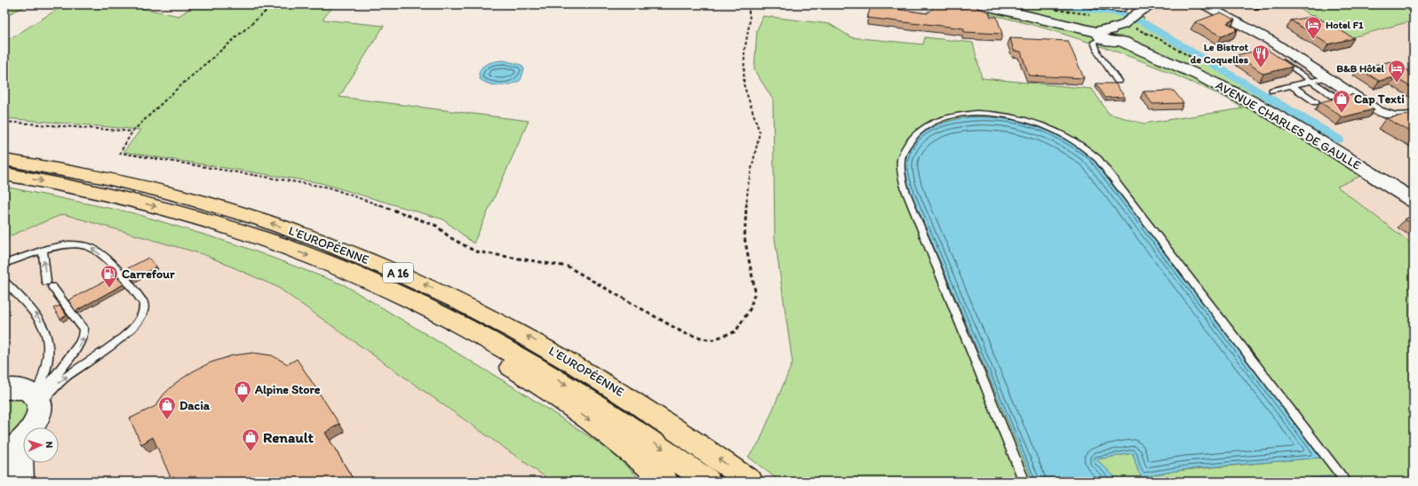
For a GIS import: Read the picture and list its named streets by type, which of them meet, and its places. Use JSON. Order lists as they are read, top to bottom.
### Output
{
  "streets": {
    "highway": ["L'EUROPÉENNE", "A 16"],
    "main road": ["AVENUE CHARLES DE GAULLE"]
  },
  "places": {
    "hotel": ["Hotel F1", "B&B Hôtel"],
    "restaurant": ["Le Bistrot de Coquelles"],
    "shop": [
      "Cap Texti",
      "Alpine Store",
      "Dacia",
      "Renault"
    ],
    "fuel station": ["Carrefour"]
  },
  "north": "right"
}
